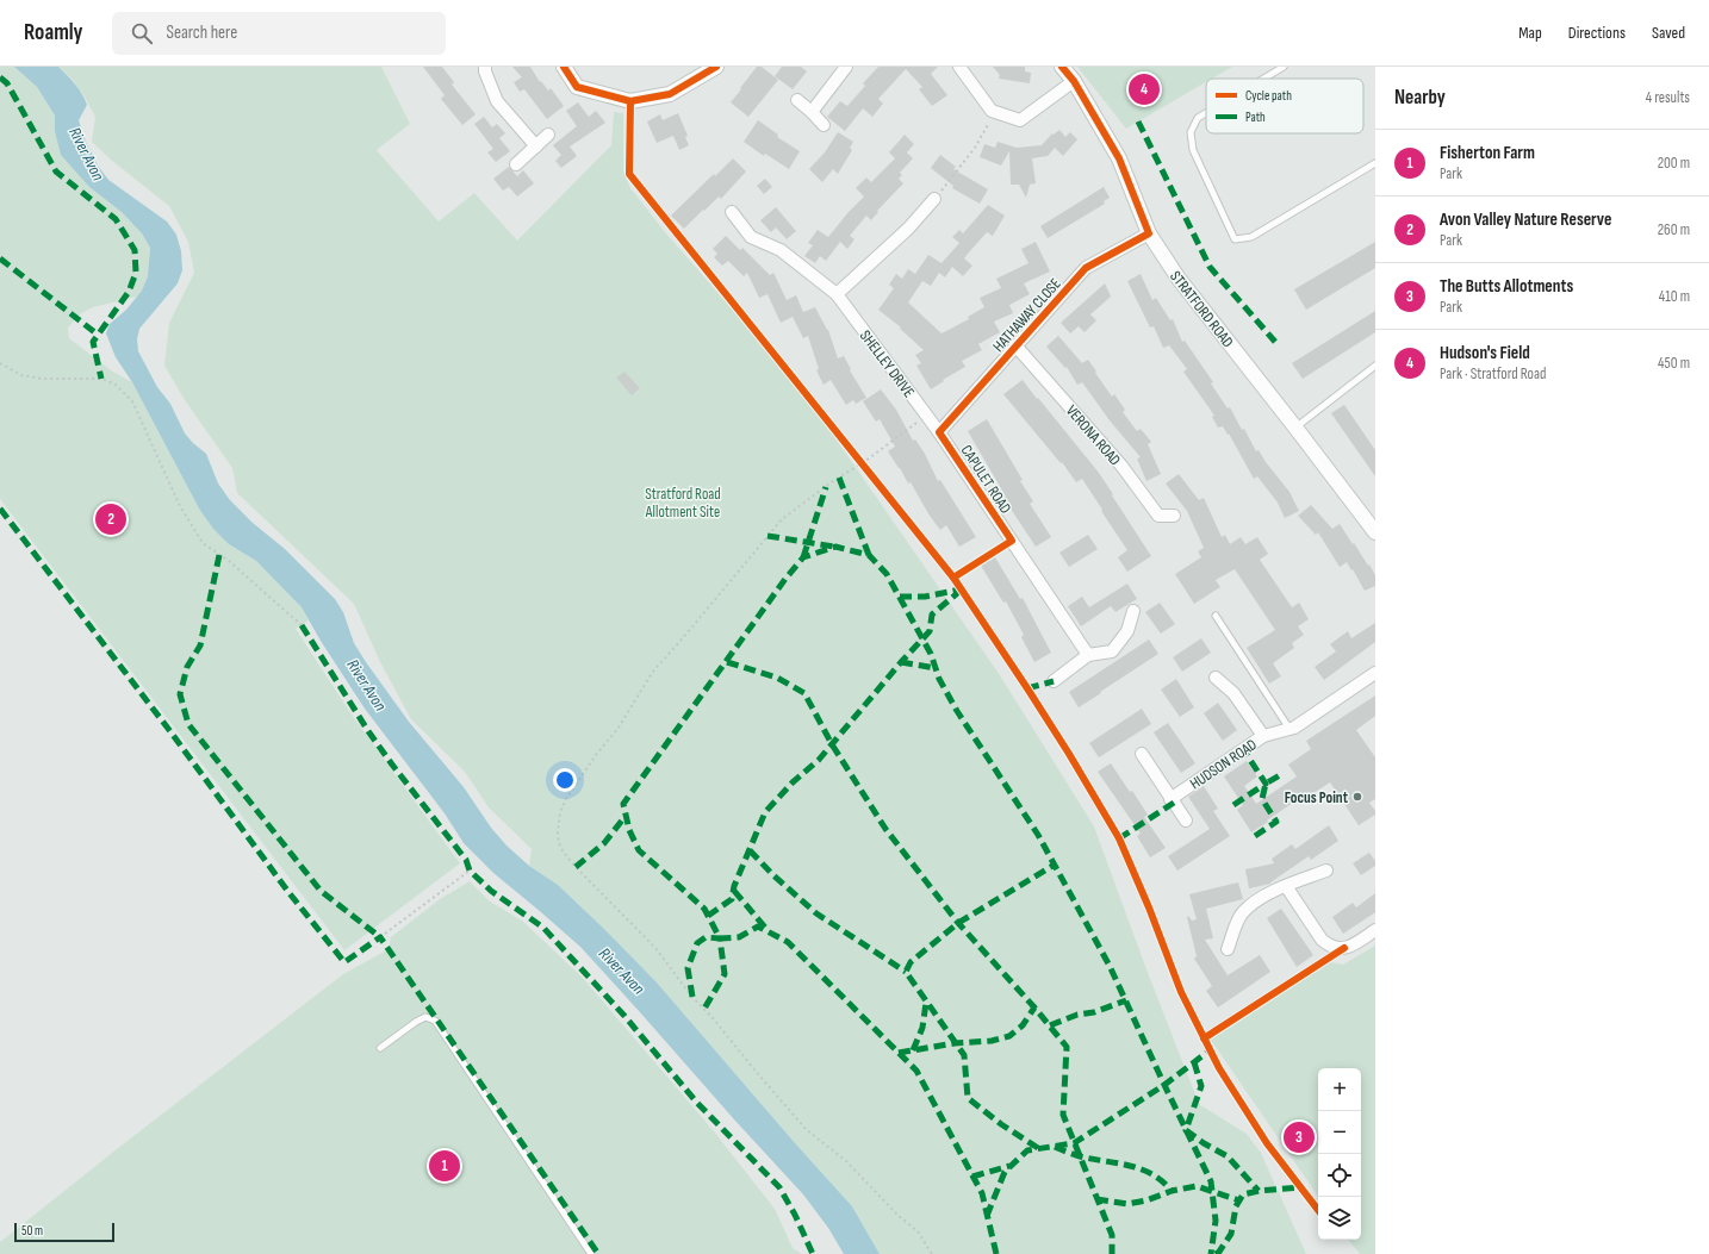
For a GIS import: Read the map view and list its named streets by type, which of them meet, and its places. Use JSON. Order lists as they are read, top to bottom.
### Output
{
  "streets": {
    "street": [
      "STRATFORD ROAD",
      "HATHAWAY CLOSE",
      "SHELLEY DRIVE",
      "VERONA ROAD",
      "CAPULET ROAD",
      "HUDSON ROAD"
    ]
  },
  "crossings": [
    ["STRATFORD ROAD", "HATHAWAY CLOSE"],
    ["HATHAWAY CLOSE", "SHELLEY DRIVE"],
    ["HATHAWAY CLOSE", "VERONA ROAD"],
    ["HATHAWAY CLOSE", "CAPULET ROAD"],
    ["SHELLEY DRIVE", "CAPULET ROAD"]
  ],
  "water": ["River Avon"],
  "parks": ["Stratford Road Allotment Site"],
  "places": ["Focus Point"],
  "legend": ["Cycle path", "Path"],
  "scale_bar": "50 m",
  "page": {
    "header": "Roamly",
    "search": "Search here",
    "nav": ["Map", "Directions", "Saved"],
    "heading": ["Nearby", "4 results"],
    "pins": [
      "4",
      "2",
      "3",
      "1"
    ],
    "list": [
      {
        "mark": "1",
        "name": "Fisherton Farm",
        "note": "Park",
        "value": "200 m"
      },
      {
        "mark": "2",
        "name": "Avon Valley Nature Reserve",
        "note": "Park",
        "value": "260 m"
      },
      {
        "mark": "3",
        "name": "The Butts Allotments",
        "note": "Park",
        "value": "410 m"
      },
      {
        "mark": "4",
        "name": "Hudson's Field",
        "note": "Park · Stratford Road",
        "value": "450 m"
      }
    ],
    "map_buttons": ["+", "−"],
    "scale": "50 m"
  }
}
